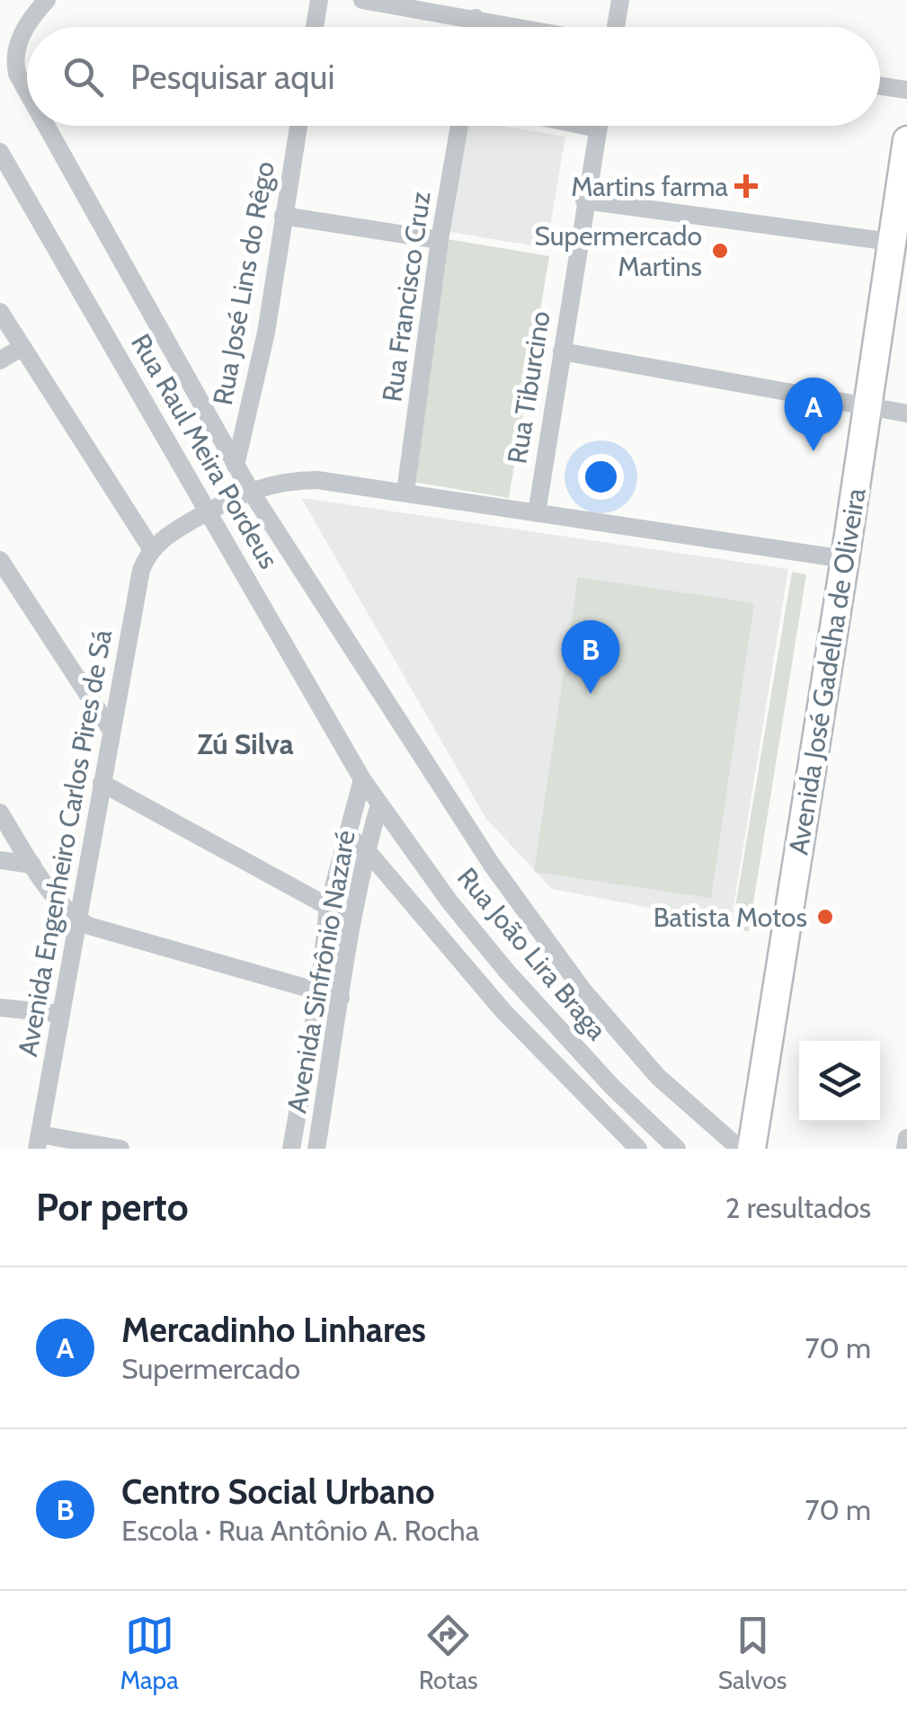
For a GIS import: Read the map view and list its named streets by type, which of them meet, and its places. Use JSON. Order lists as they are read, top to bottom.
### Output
{
  "streets": {
    "main road": ["Avenida José Gadelha de Oliveira"],
    "street": [
      "Rua José Lins do Rêgo",
      "Rua Francisco Cruz",
      "Rua Tiburcino",
      "Rua Raul Meira Pordeus",
      "Avenida Engenheiro Carlos Pires de Sá",
      "Rua João Lira Braga",
      "Avenida Sinfrônio Nazaré"
    ]
  },
  "crossings": [
    ["Rua Raul Meira Pordeus", "Rua João Lira Braga"],
    ["Rua Raul Meira Pordeus", "Avenida Sinfrônio Nazaré"],
    ["Rua João Lira Braga", "Avenida Sinfrônio Nazaré"]
  ],
  "districts": ["Zú Silva"],
  "places": {
    "health": ["Martins farma"],
    "other": ["Supermercado Martins", "Batista Motos"]
  },
  "page": {
    "search": "Pesquisar aqui",
    "pins": ["A", "B"],
    "heading": ["Por perto", "2 resultados"],
    "list": [
      {
        "mark": "A",
        "name": "Mercadinho Linhares",
        "note": "Supermercado",
        "value": "70 m"
      },
      {
        "mark": "B",
        "name": "Centro Social Urbano",
        "note": "Escola · Rua Antônio A. Rocha",
        "value": "70 m"
      }
    ],
    "nav": ["Mapa", "Rotas", "Salvos"]
  }
}
